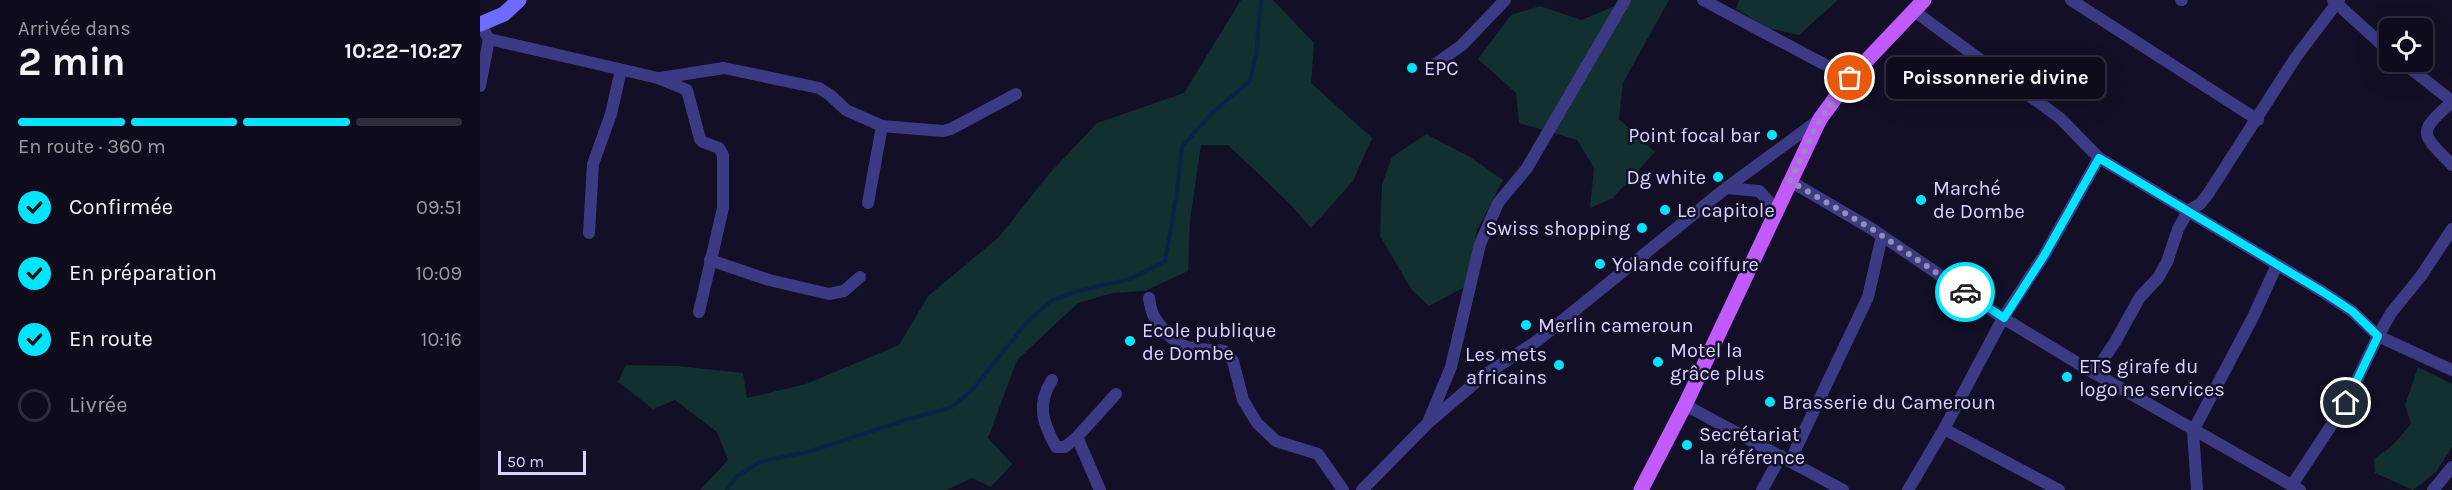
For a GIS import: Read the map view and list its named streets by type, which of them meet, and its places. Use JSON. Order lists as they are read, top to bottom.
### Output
{
  "places": [
    "EPC",
    "Poissonnerie divine",
    "Point focal bar",
    "Dg white",
    "Marché de Dombe",
    "Le capitole",
    "Swiss shopping",
    "Yolande coiffure",
    "Merlin cameroun",
    "Ecole publique de Dombe",
    "Motel la grâce plus",
    "Les mets africains",
    "ETS girafe du logo ne services",
    "Brasserie du Cameroun",
    "Secrétariat la référence"
  ],
  "scale_bar": "50 m",
  "page": {
    "heading": ["2 min", "Arrivée dans", "10:22–10:27"],
    "bubble": "Poissonnerie divine",
    "bar": "En route · 360 m",
    "list": [
      ["Confirmée", "09:51"],
      ["En préparation", "10:09"],
      ["En route", "10:16"],
      "Livrée"
    ],
    "scale": "50 m"
  }
}
